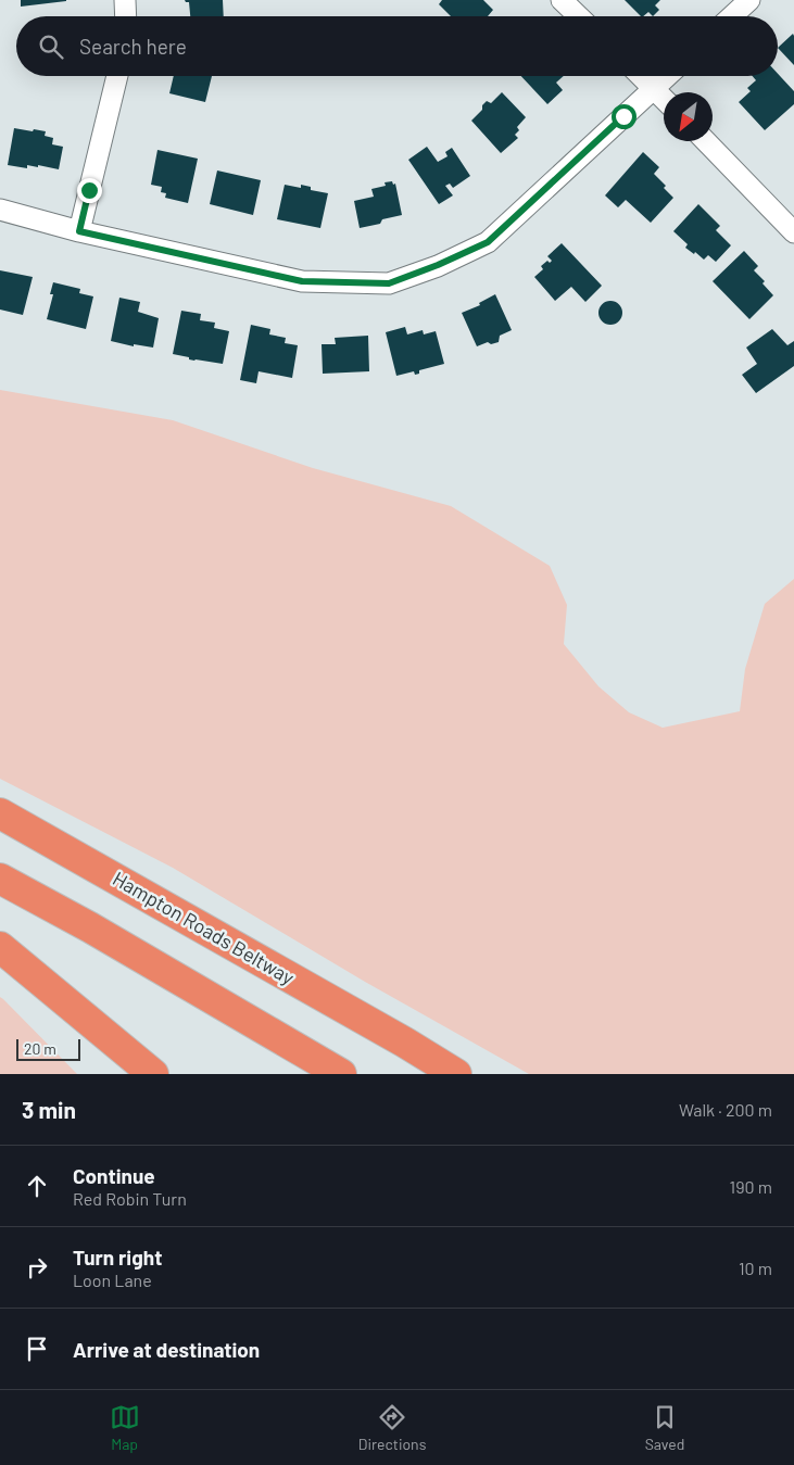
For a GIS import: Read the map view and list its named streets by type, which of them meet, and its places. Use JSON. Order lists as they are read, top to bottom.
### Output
{
  "streets": {
    "highway": ["Hampton Roads Beltway"]
  },
  "scale_bar": "20 m",
  "north": "bottom left",
  "page": {
    "search": "Search here",
    "scale": "20 m",
    "heading": ["3 min", "Walk · 200 m"],
    "list": [
      ["Continue", "Red Robin Turn", "190 m"],
      ["Turn right", "Loon Lane", "10 m"],
      "Arrive at destination"
    ],
    "nav": ["Map", "Directions", "Saved"]
  }
}
